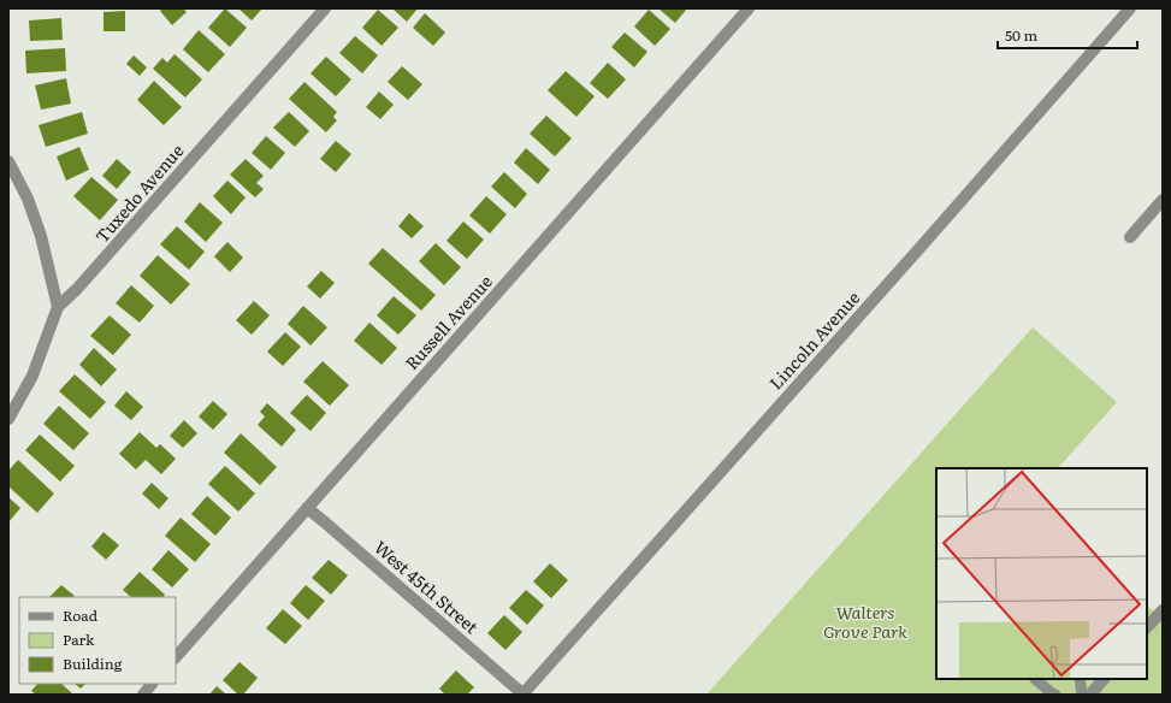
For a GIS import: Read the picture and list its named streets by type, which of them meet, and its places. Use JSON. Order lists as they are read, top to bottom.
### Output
{
  "streets": {
    "street": [
      "Tuxedo Avenue",
      "Russell Avenue",
      "Lincoln Avenue",
      "West 45th Street"
    ]
  },
  "crossings": [
    ["Russell Avenue", "West 45th Street"],
    ["Lincoln Avenue", "West 45th Street"]
  ],
  "parks": ["Walters Grove Park"],
  "legend": ["Road", "Park", "Building"],
  "scale_bar": "50 m"
}
